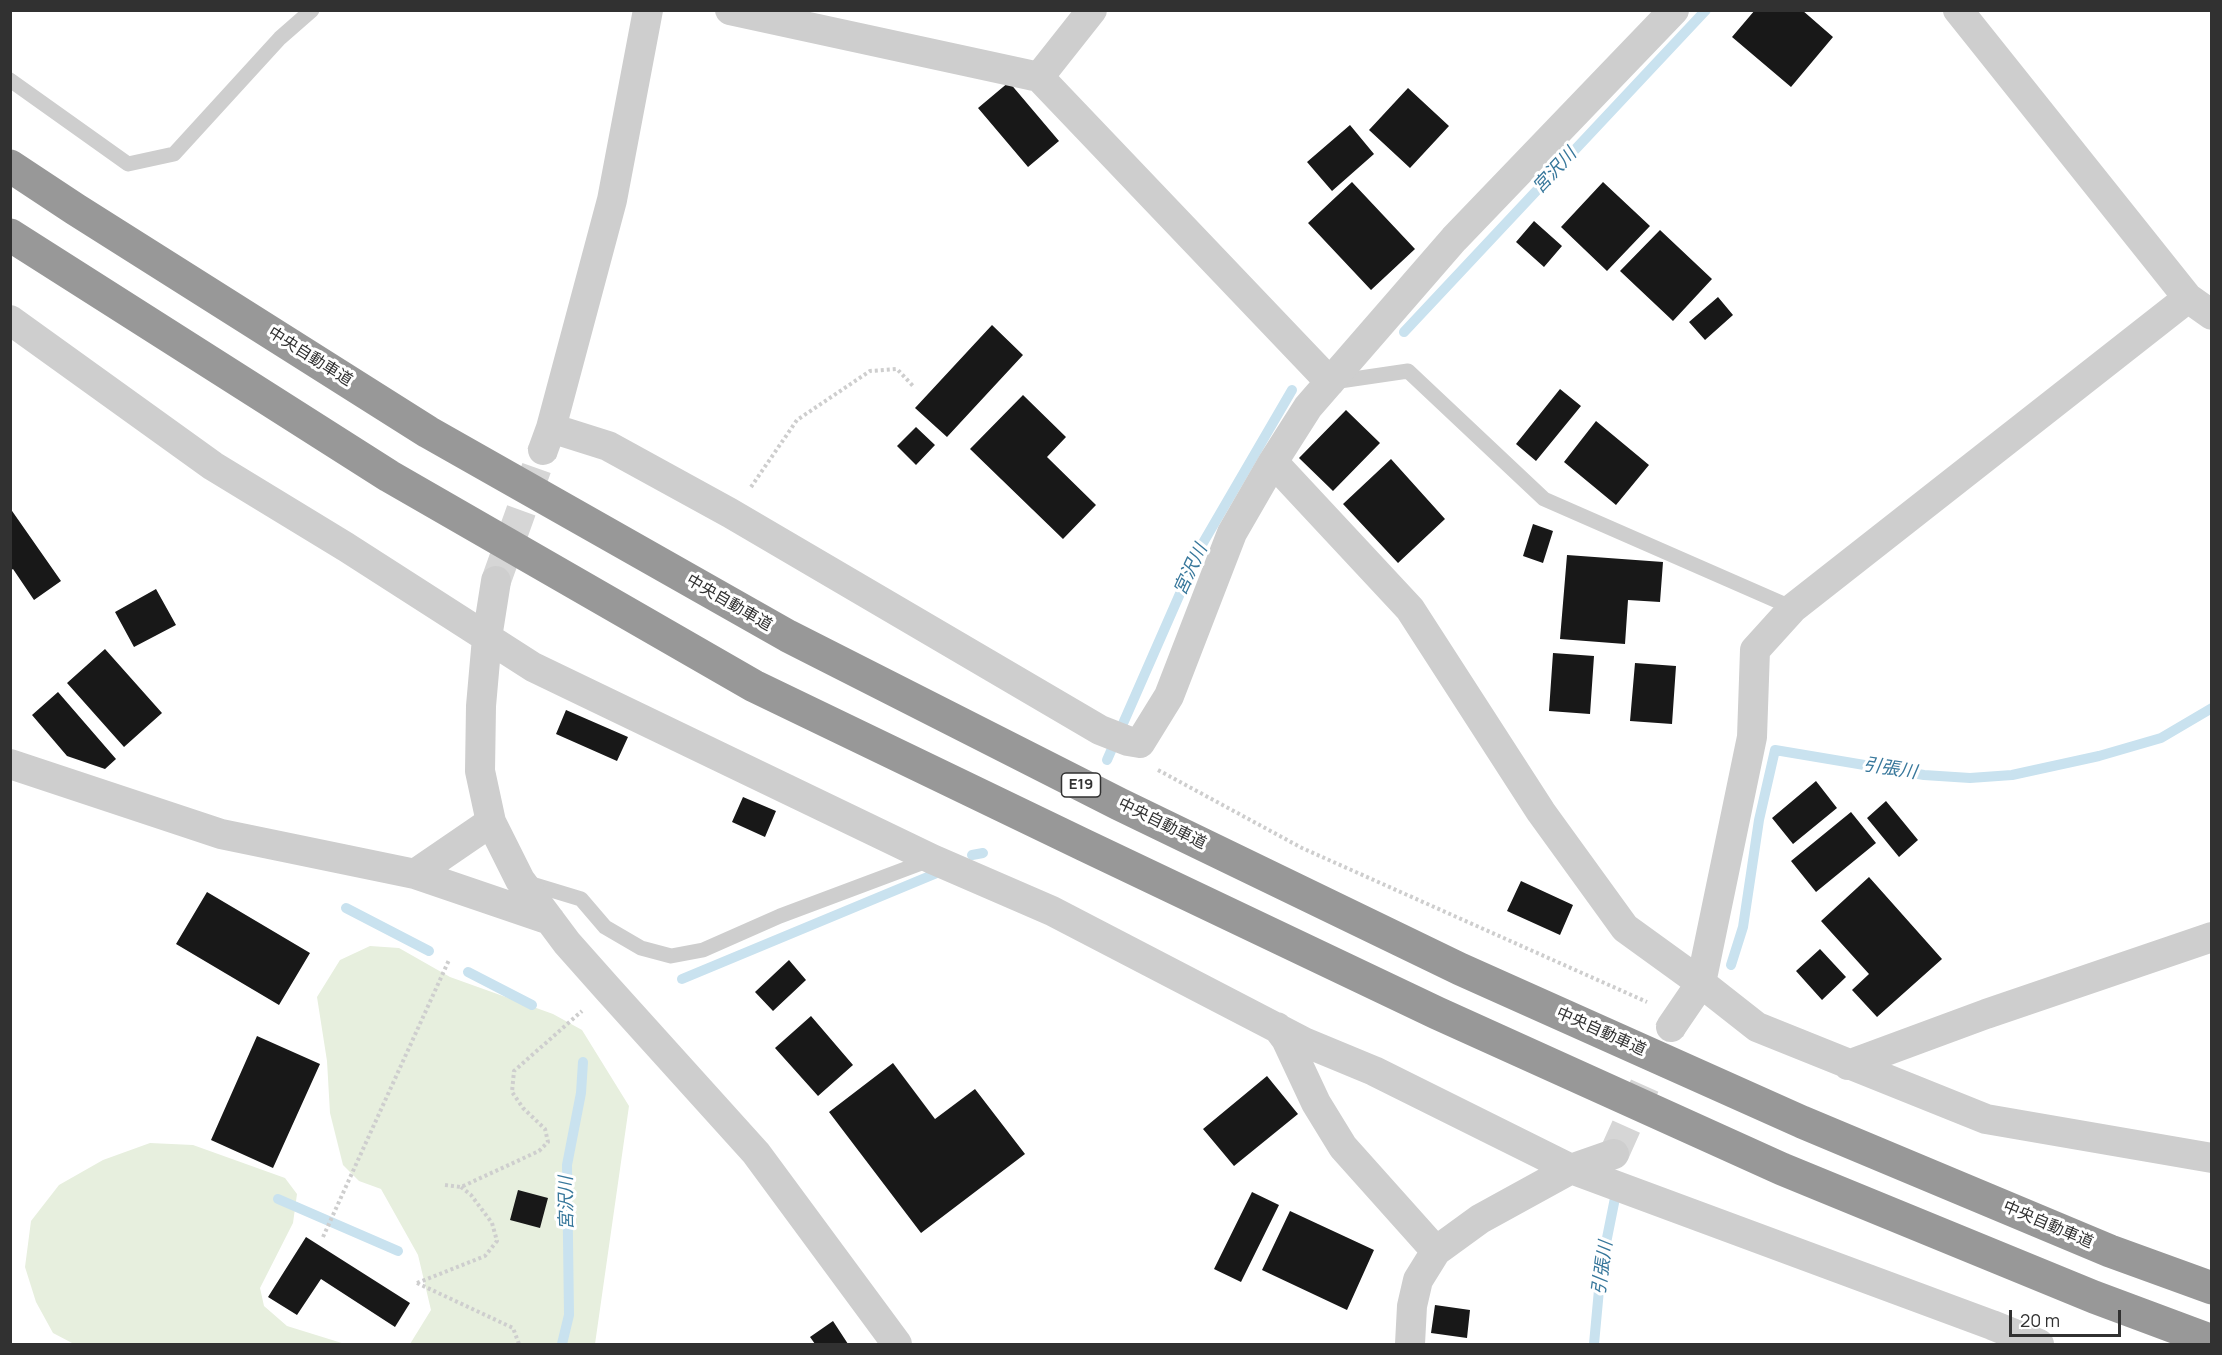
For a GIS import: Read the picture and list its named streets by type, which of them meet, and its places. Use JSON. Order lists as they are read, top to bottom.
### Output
{
  "streets": {
    "highway": ["中央自動車道", "E19"]
  },
  "water": ["宮沢川", "引張川"],
  "scale_bar": "20 m"
}
